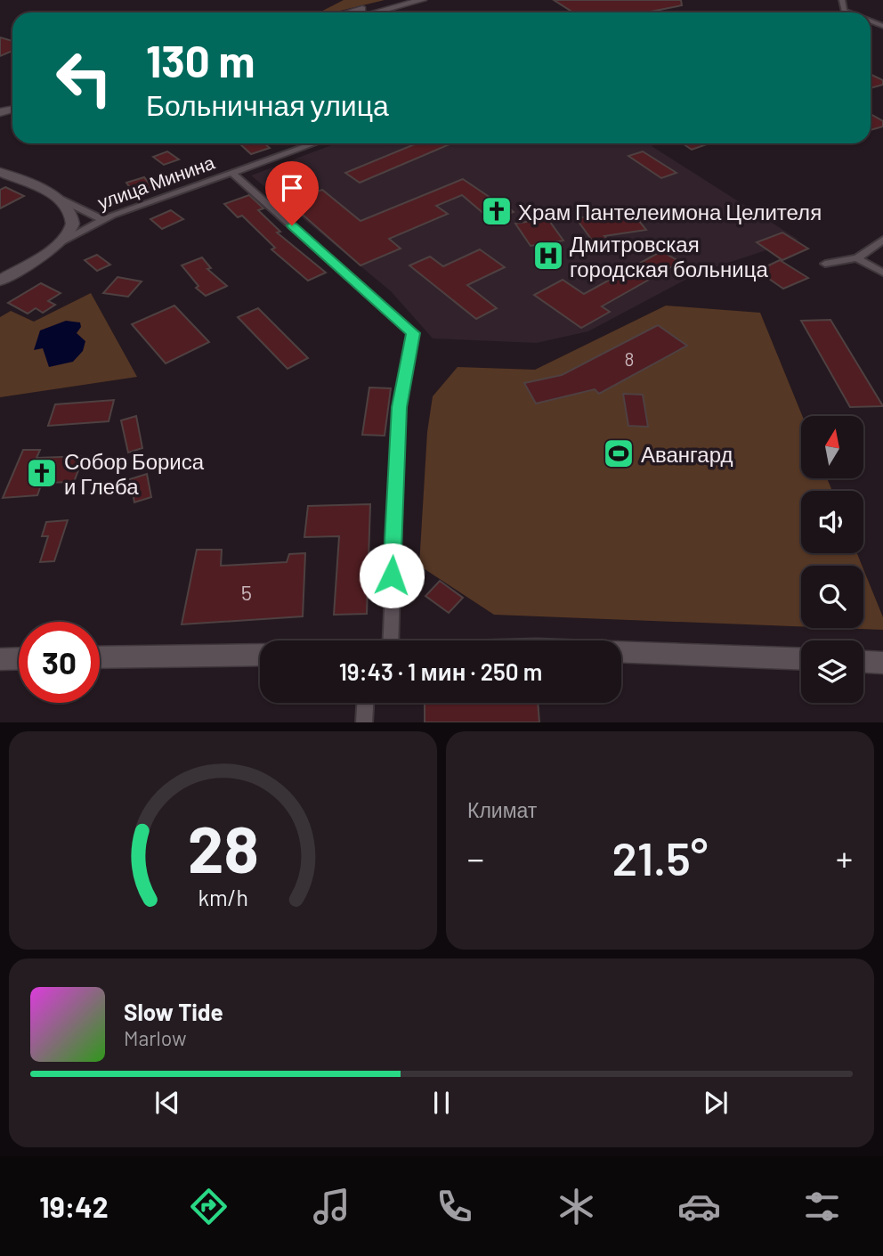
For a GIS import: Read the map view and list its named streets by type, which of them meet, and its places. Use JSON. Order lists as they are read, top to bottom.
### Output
{
  "streets": {
    "main road": ["улица Минина"]
  },
  "places": {
    "church": ["Храм Пантелеимона Целителя", "Собор Бориса и Глеба"],
    "hospital": ["Дмитровская городская больница"],
    "sports": ["Авангард"]
  },
  "house_numbers": ["8", "5"],
  "north": "top",
  "page": {
    "turn": ["130 m", "Больничная улица"],
    "limit": "30",
    "trip": "19:43 · 1 мин · 250 m",
    "tile": "Климат",
    "heat": ["−", "21.5°", "+"],
    "song": ["Slow Tide", "Marlow"],
    "tabs": "19:42",
    "gauge": ["28", "km/h"]
  }
}
